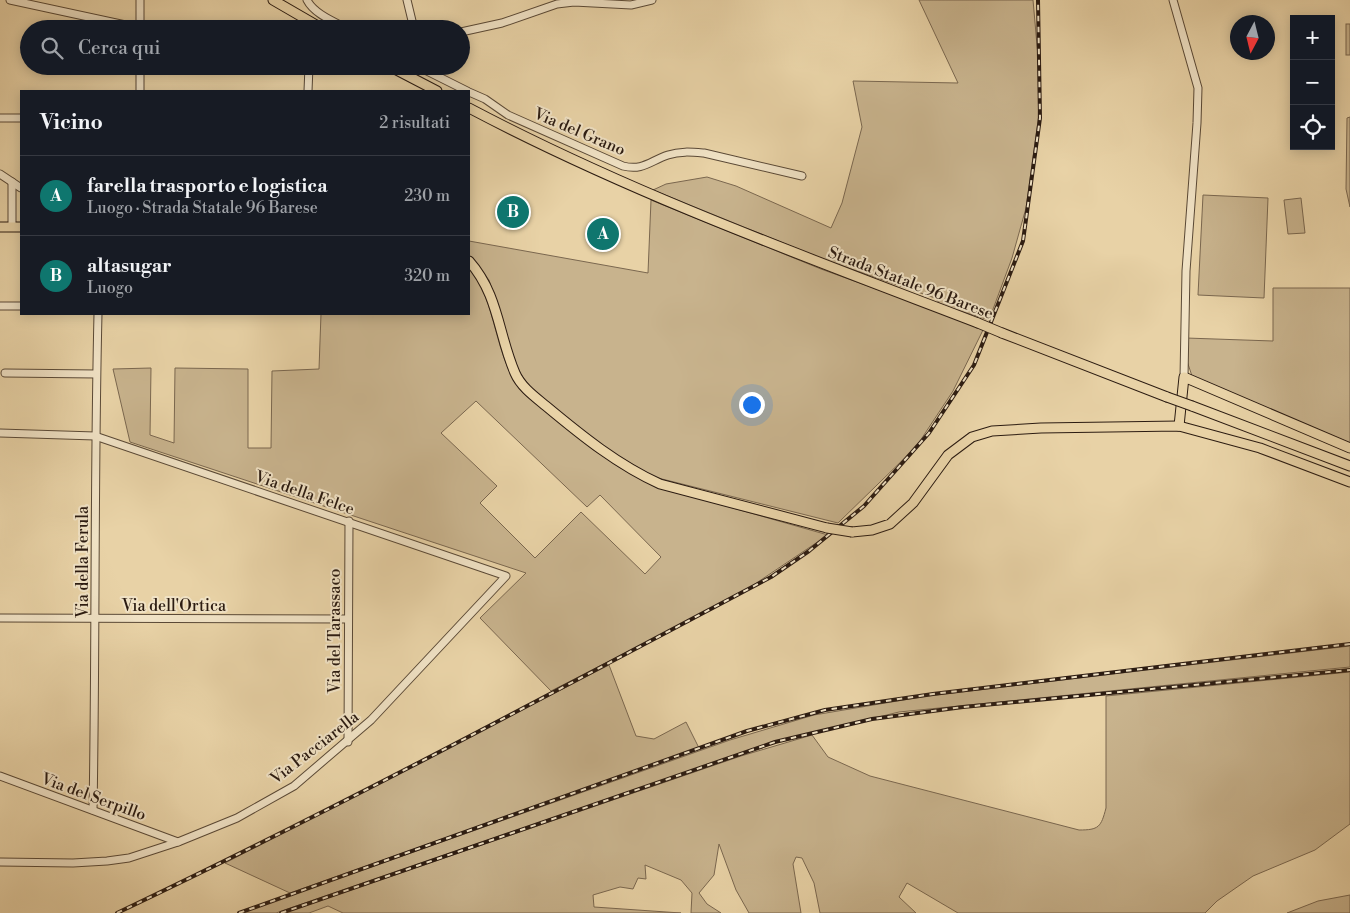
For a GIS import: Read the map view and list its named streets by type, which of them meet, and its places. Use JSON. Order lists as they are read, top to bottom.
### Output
{
  "streets": {
    "main road": ["Strada Statale 96 Barese"],
    "street": [
      "Via del Grano",
      "Via della Felce",
      "Via della Ferula",
      "Via dell'Ortica",
      "Via del Tarassaco",
      "Via Pacciarella",
      "Via del Serpillo"
    ]
  },
  "crossings": [
    ["Via della Felce", "Via della Ferula"],
    ["Via della Felce", "Via del Tarassaco"],
    ["Via della Felce", "Via Pacciarella"],
    ["Via della Ferula", "Via dell'Ortica"],
    ["Via della Ferula", "Via del Serpillo"],
    ["Via dell'Ortica", "Via del Tarassaco"],
    ["Via del Tarassaco", "Via Pacciarella"],
    ["Via Pacciarella", "Via del Serpillo"]
  ],
  "north": "bottom",
  "page": {
    "map_buttons": ["+", "−"],
    "search": "Cerca qui",
    "heading": ["Vicino", "2 risultati"],
    "list": [
      {
        "mark": "A",
        "name": "farella trasporto e logistica",
        "note": "Luogo · Strada Statale 96 Barese",
        "value": "230 m"
      },
      {
        "mark": "B",
        "name": "altasugar",
        "note": "Luogo",
        "value": "320 m"
      }
    ],
    "pins": ["B", "A"]
  }
}
